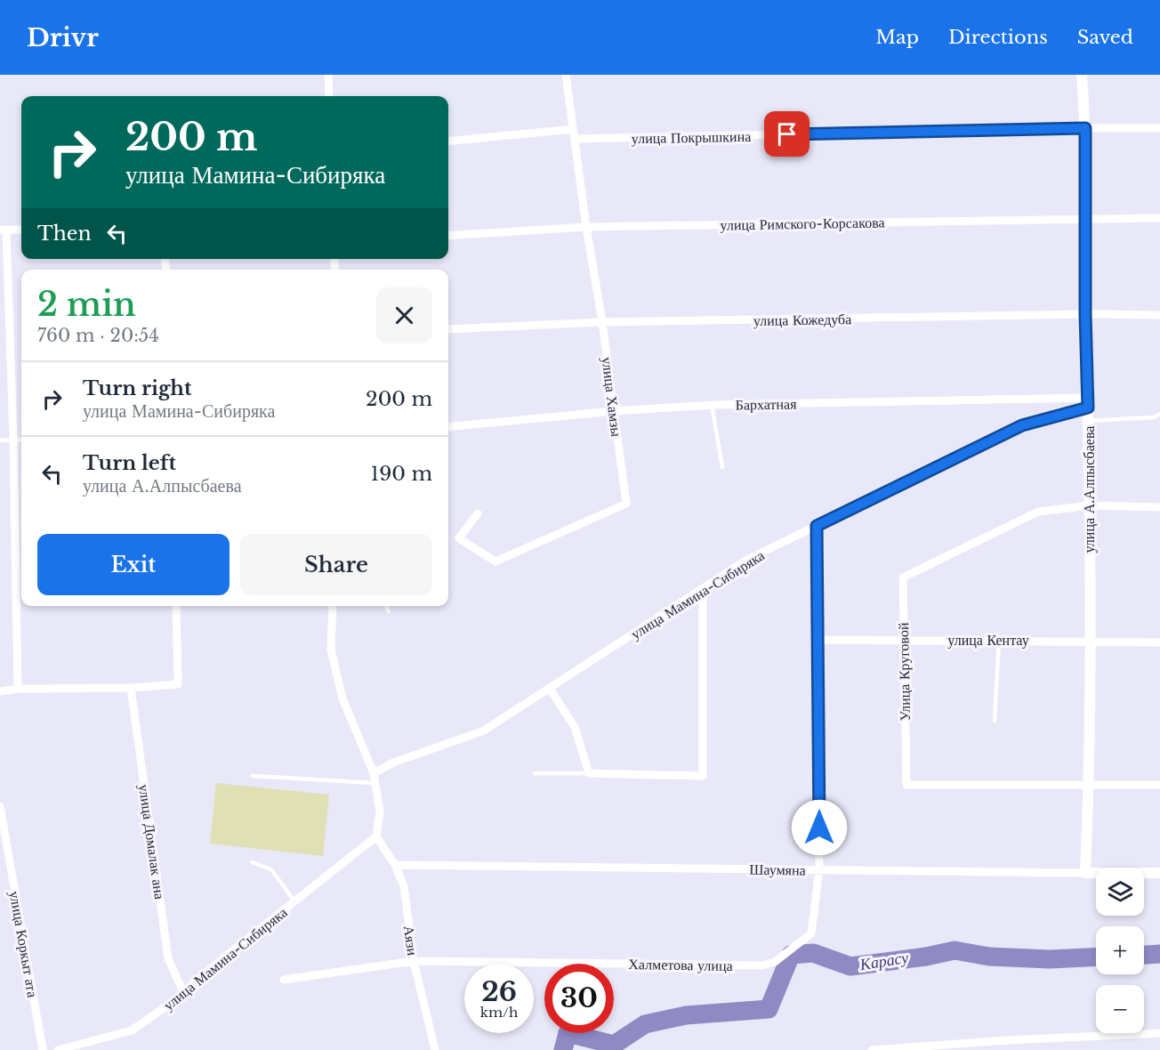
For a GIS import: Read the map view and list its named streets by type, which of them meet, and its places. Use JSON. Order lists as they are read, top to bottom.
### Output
{
  "streets": {
    "street": [
      "улица Покрышкина",
      "улица Римского-Корсакова",
      "улица Кожедуба",
      "улица Хамзы",
      "Бархатная",
      "улица А.Алпысбаева",
      "улица Мамина-Сибиряка",
      "улица Кентау",
      "Улица Круговой",
      "улица Домалак ана",
      "Шаумяна",
      "Аязи",
      "улица Коркыт ата",
      "Халметова улица"
    ]
  },
  "crossings": [
    ["улица Покрышкина", "улица Хамзы"],
    ["улица Покрышкина", "улица А.Алпысбаева"],
    ["улица Римского-Корсакова", "улица Хамзы"],
    ["улица Римского-Корсакова", "улица А.Алпысбаева"],
    ["улица Кожедуба", "улица Хамзы"],
    ["улица Кожедуба", "улица А.Алпысбаева"],
    ["улица Хамзы", "Бархатная"],
    ["Бархатная", "улица А.Алпысбаева"],
    ["Бархатная", "улица Мамина-Сибиряка"],
    ["улица А.Алпысбаева", "улица Мамина-Сибиряка"],
    ["улица А.Алпысбаева", "улица Кентау"],
    ["улица А.Алпысбаева", "Улица Круговой"],
    ["улица А.Алпысбаева", "Шаумяна"],
    ["улица Мамина-Сибиряка", "улица Домалак ана"],
    ["улица Мамина-Сибиряка", "Аязи"],
    ["улица Мамина-Сибиряка", "Халметова улица"],
    ["улица Кентау", "Улица Круговой"],
    ["улица Кентау", "Халметова улица"],
    ["Шаумяна", "Аязи"],
    ["Шаумяна", "Халметова улица"],
    ["Аязи", "Халметова улица"]
  ],
  "water": ["Карасу"],
  "page": {
    "header": "Drivr",
    "nav": ["Map", "Directions", "Saved"],
    "turn": ["200 m", "улица Мамина-Сибиряка"],
    "then": "Then",
    "heading": ["2 min", "760 m · 20:54"],
    "list": [
      {
        "name": "Turn right",
        "note": "улица Мамина-Сибиряка",
        "value": "200 m"
      },
      {
        "name": "Turn left",
        "note": "улица А.Алпысбаева",
        "value": "190 m"
      }
    ],
    "buttons": ["Exit", "Share"],
    "map_buttons": ["+", "−"],
    "speed": "26 km/h",
    "limit": "30"
  }
}
